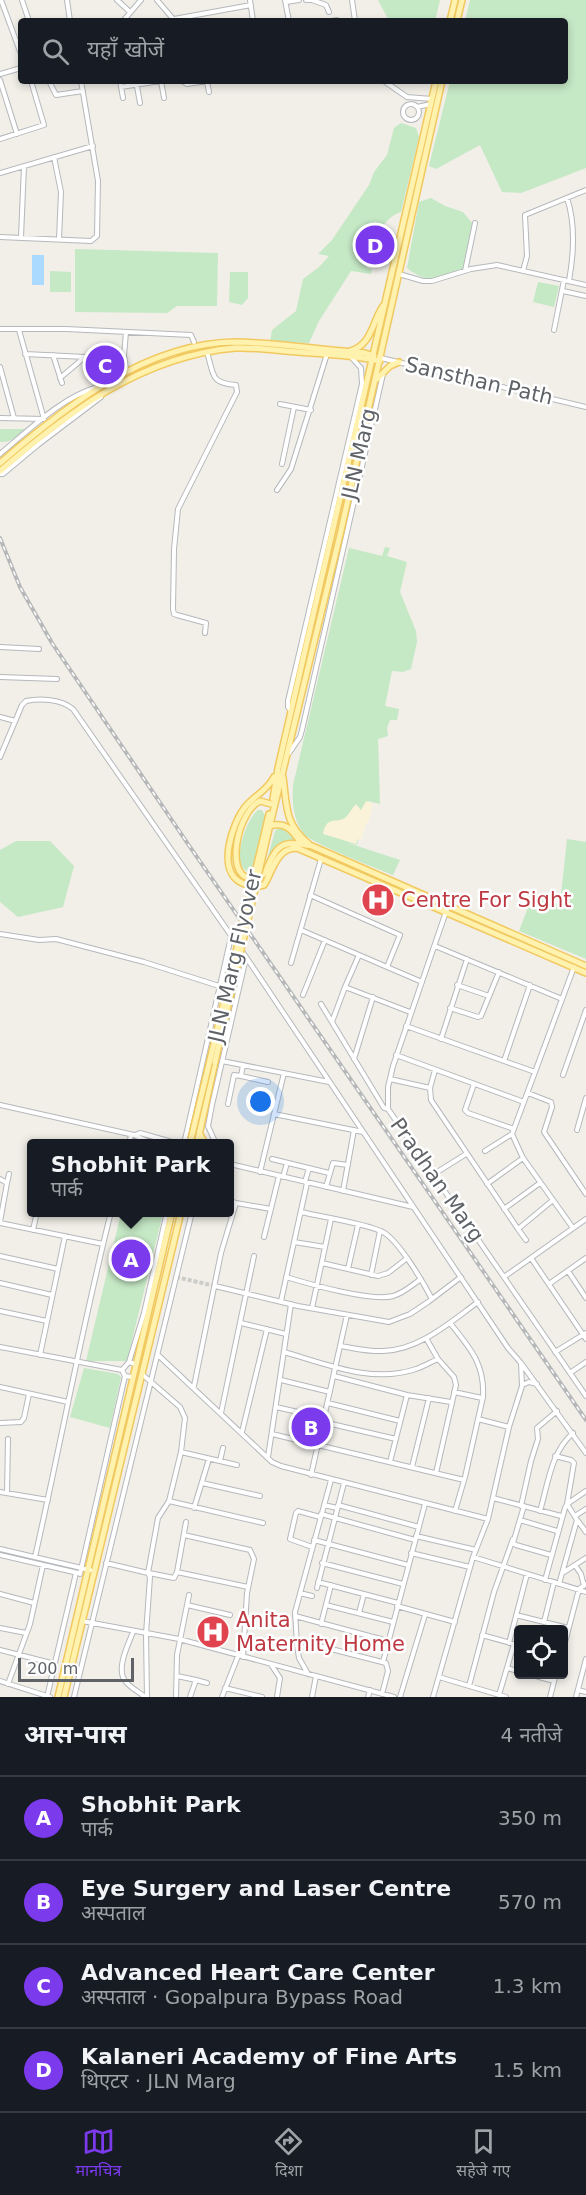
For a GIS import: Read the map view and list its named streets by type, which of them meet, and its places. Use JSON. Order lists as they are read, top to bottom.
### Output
{
  "streets": {
    "main road": ["Sansthan Path", "JLN Marg", "JLN Marg Flyover"],
    "street": ["Pradhan Marg"]
  },
  "crossings": [
    ["Sansthan Path", "JLN Marg"],
    ["JLN Marg", "JLN Marg Flyover"]
  ],
  "places": {
    "hospital": ["Centre For Sight", "Anita Maternity Home"]
  },
  "scale_bar": "200 m",
  "page": {
    "search": "यहाँ खोजें",
    "pins": [
      "D",
      "C",
      "A",
      "B"
    ],
    "popup": ["Shobhit Park", "पार्क"],
    "scale": "200 m",
    "heading": ["आस-पास", "4 नतीजे"],
    "list": [
      {
        "mark": "A",
        "name": "Shobhit Park",
        "note": "पार्क",
        "value": "350 m"
      },
      {
        "mark": "B",
        "name": "Eye Surgery and Laser Centre",
        "note": "अस्पताल",
        "value": "570 m"
      },
      {
        "mark": "C",
        "name": "Advanced Heart Care Center",
        "note": "अस्पताल · Gopalpura Bypass Road",
        "value": "1.3 km"
      },
      {
        "mark": "D",
        "name": "Kalaneri Academy of Fine Arts",
        "note": "थिएटर · JLN Marg",
        "value": "1.5 km"
      }
    ],
    "nav": ["मानचित्र", "दिशा", "सहेजे गए"]
  }
}
